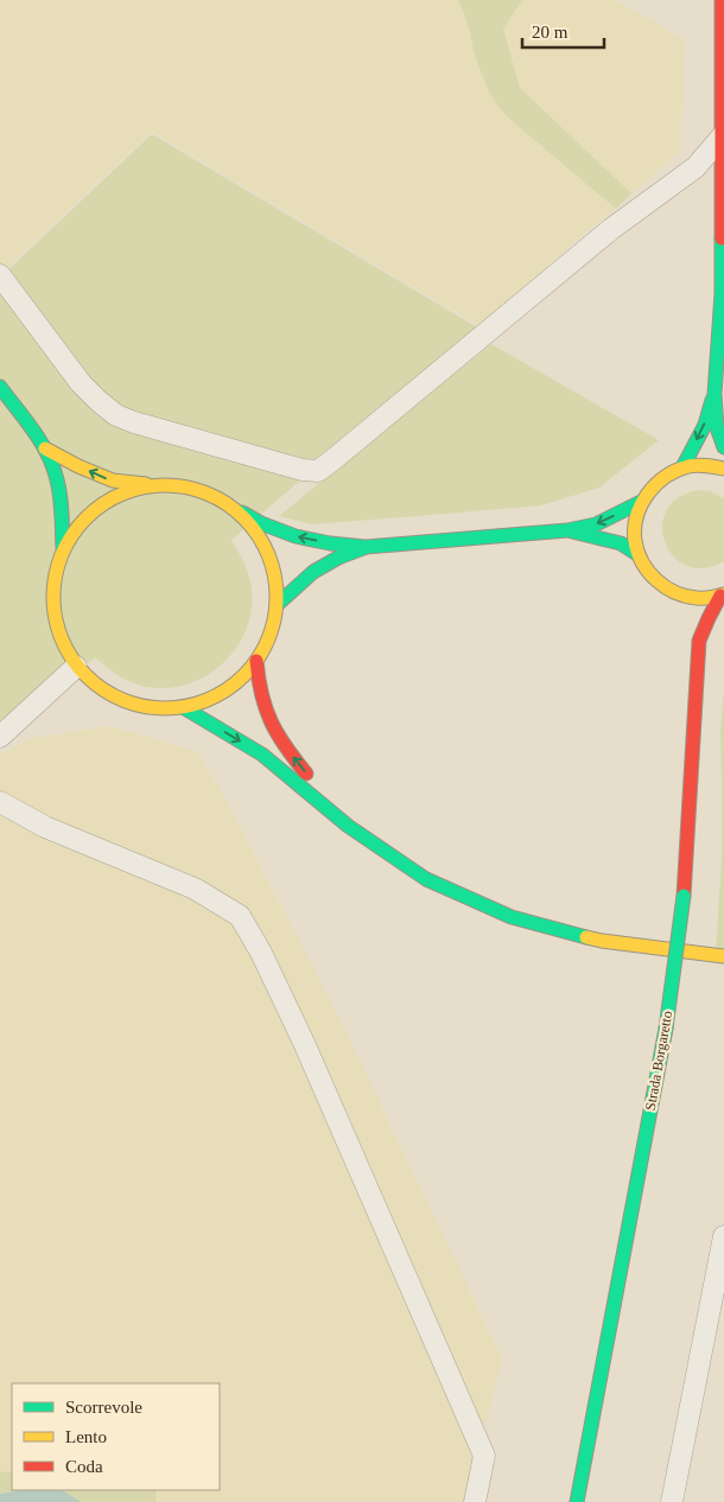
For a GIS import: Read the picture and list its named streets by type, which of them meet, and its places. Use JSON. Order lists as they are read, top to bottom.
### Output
{
  "streets": {
    "main road": ["Strada Borgaretto"]
  },
  "legend": ["Scorrevole", "Lento", "Coda"],
  "scale_bar": "20 m"
}
